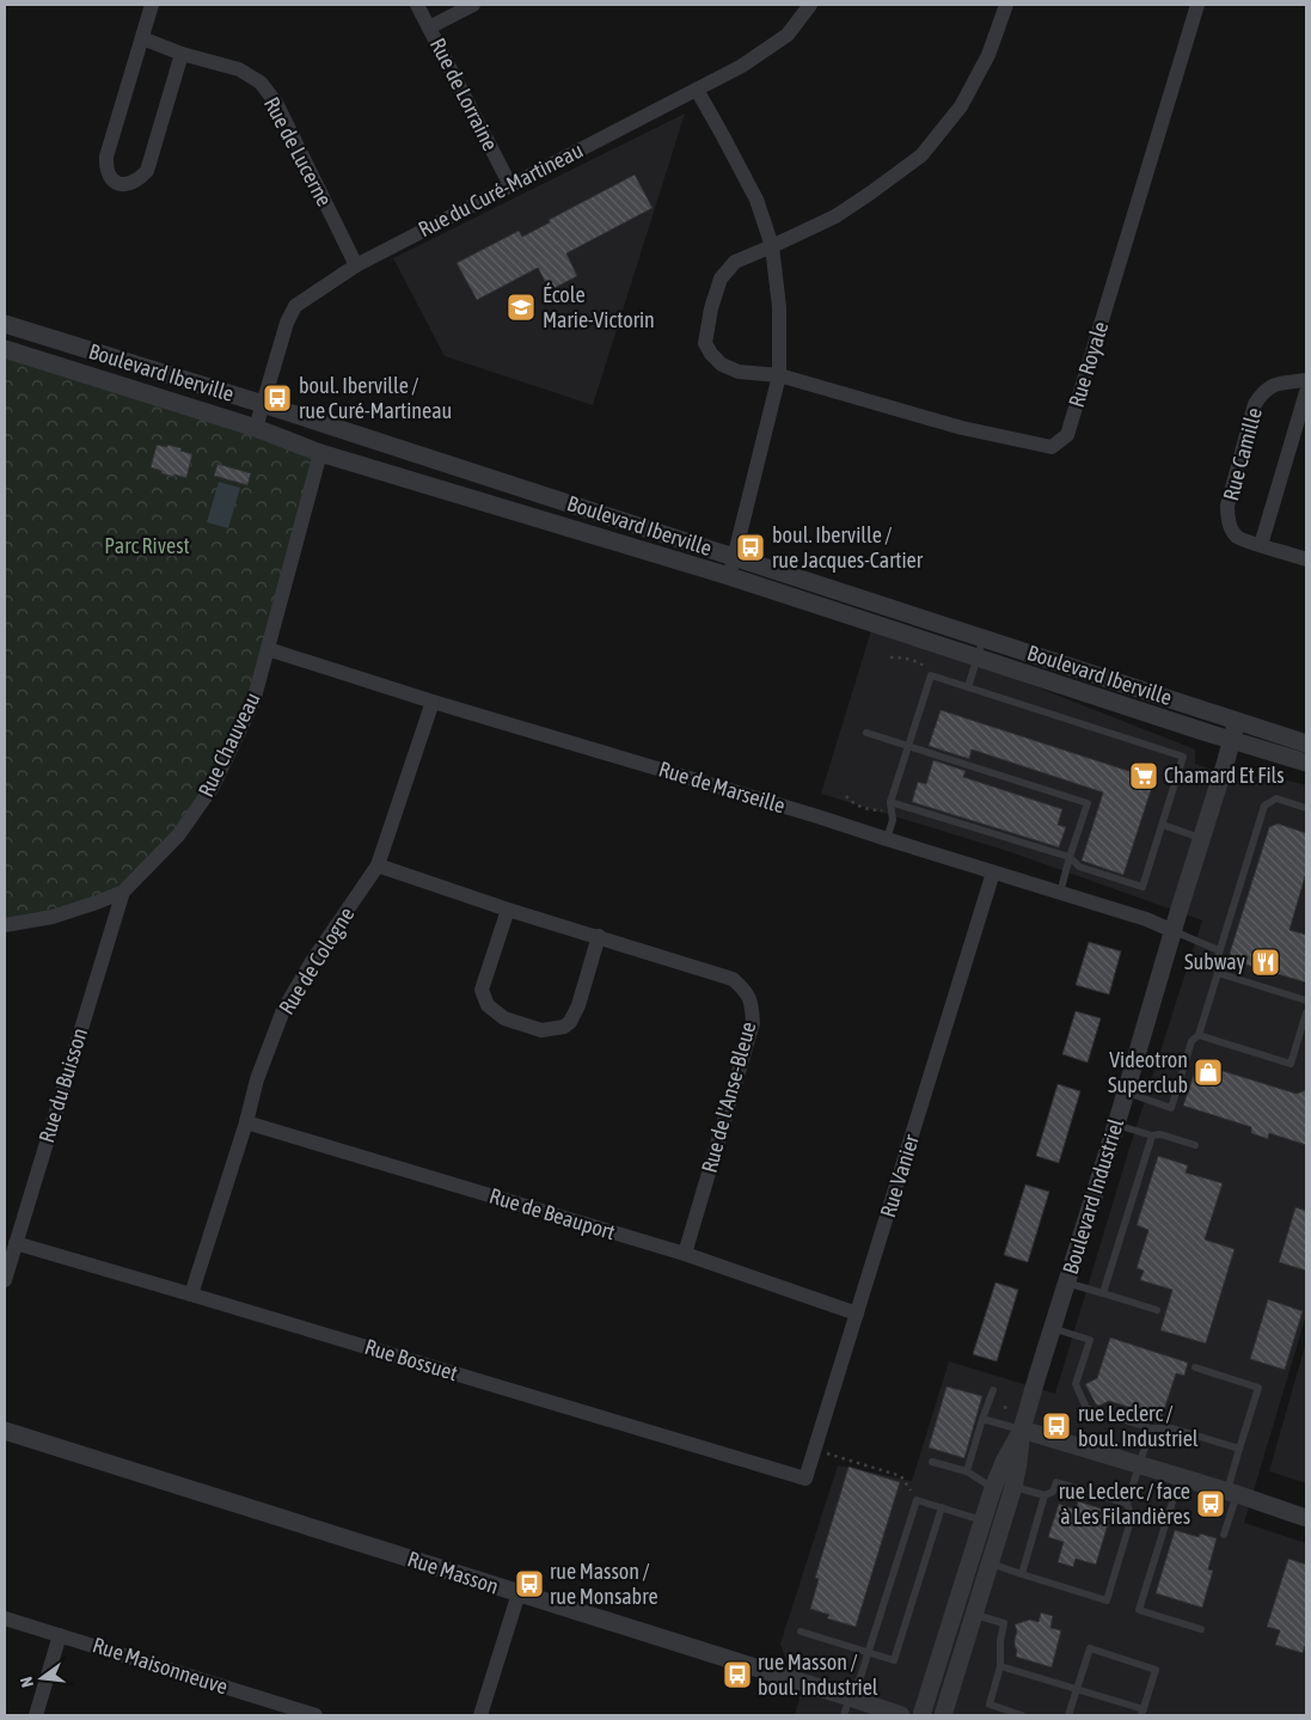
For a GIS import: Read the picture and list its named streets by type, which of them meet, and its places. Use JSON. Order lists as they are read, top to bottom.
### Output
{
  "streets": {
    "street": [
      "Rue de Lorraine",
      "Rue de Lucerne",
      "Rue du Curé-Martineau",
      "Rue Royale",
      "Boulevard Iberville",
      "Rue Camille",
      "Rue Chauveau",
      "Rue de Marseille",
      "Rue de Cologne",
      "Rue du Buisson",
      "Rue de l'Anse-Bleue",
      "Rue Vanier",
      "Boulevard Industriel",
      "Rue de Beauport",
      "Rue Bossuet",
      "Rue Masson",
      "Rue Maisonneuve"
    ]
  },
  "crossings": [
    ["Rue de Lorraine", "Rue du Curé-Martineau"],
    ["Rue de Lucerne", "Rue du Curé-Martineau"],
    ["Rue du Curé-Martineau", "Boulevard Iberville"],
    ["Boulevard Iberville", "Rue Chauveau"],
    ["Boulevard Iberville", "Boulevard Industriel"],
    ["Rue Chauveau", "Rue de Marseille"],
    ["Rue Chauveau", "Rue du Buisson"],
    ["Rue de Marseille", "Rue de Cologne"],
    ["Rue de Marseille", "Rue Vanier"],
    ["Rue de Marseille", "Boulevard Industriel"],
    ["Rue de Cologne", "Rue de l'Anse-Bleue"],
    ["Rue de Cologne", "Rue de Beauport"],
    ["Rue de Cologne", "Rue Bossuet"],
    ["Rue du Buisson", "Rue Bossuet"],
    ["Rue de l'Anse-Bleue", "Rue de Beauport"],
    ["Rue Vanier", "Rue de Beauport"],
    ["Rue Vanier", "Rue Bossuet"]
  ],
  "parks": ["Parc Rivest"],
  "places": {
    "school or university": ["École Marie-Victorin"],
    "bus stop": [
      "boul. Iberville / rue Curé-Martineau",
      "boul. Iberville / rue Jacques-Cartier",
      "rue Leclerc / boul. Industriel",
      "rue Leclerc / face à Les Filandières",
      "rue Masson / rue Monsabre",
      "rue Masson / boul. Industriel"
    ],
    "supermarket": ["Chamard Et Fils"],
    "restaurant": ["Subway"],
    "shop": ["Videotron Superclub"]
  },
  "north": "left"
}
